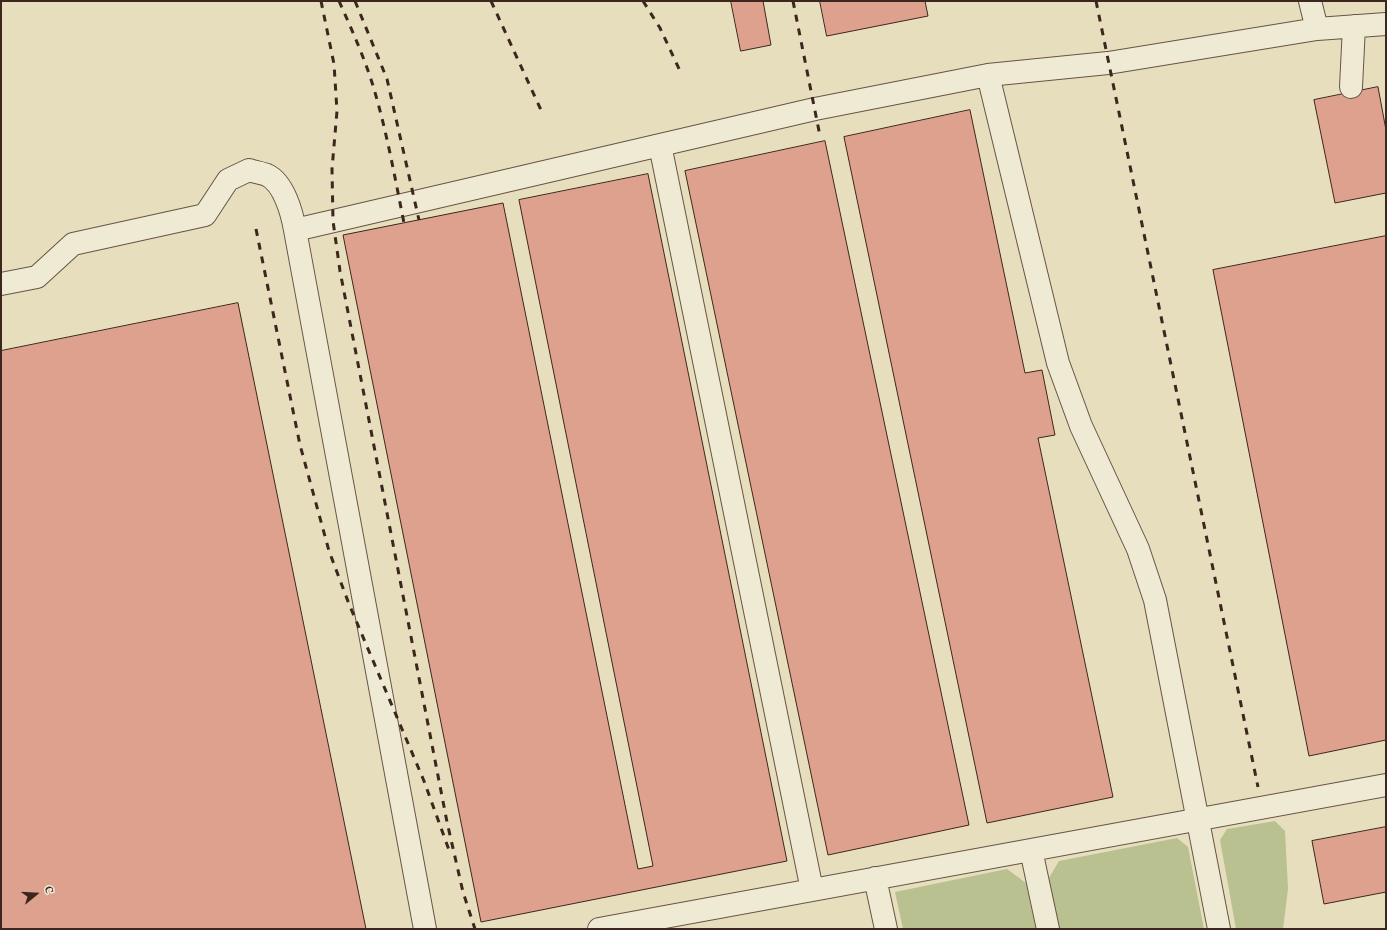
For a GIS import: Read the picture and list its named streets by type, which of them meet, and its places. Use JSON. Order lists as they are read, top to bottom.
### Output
{
  "north": "right"
}
